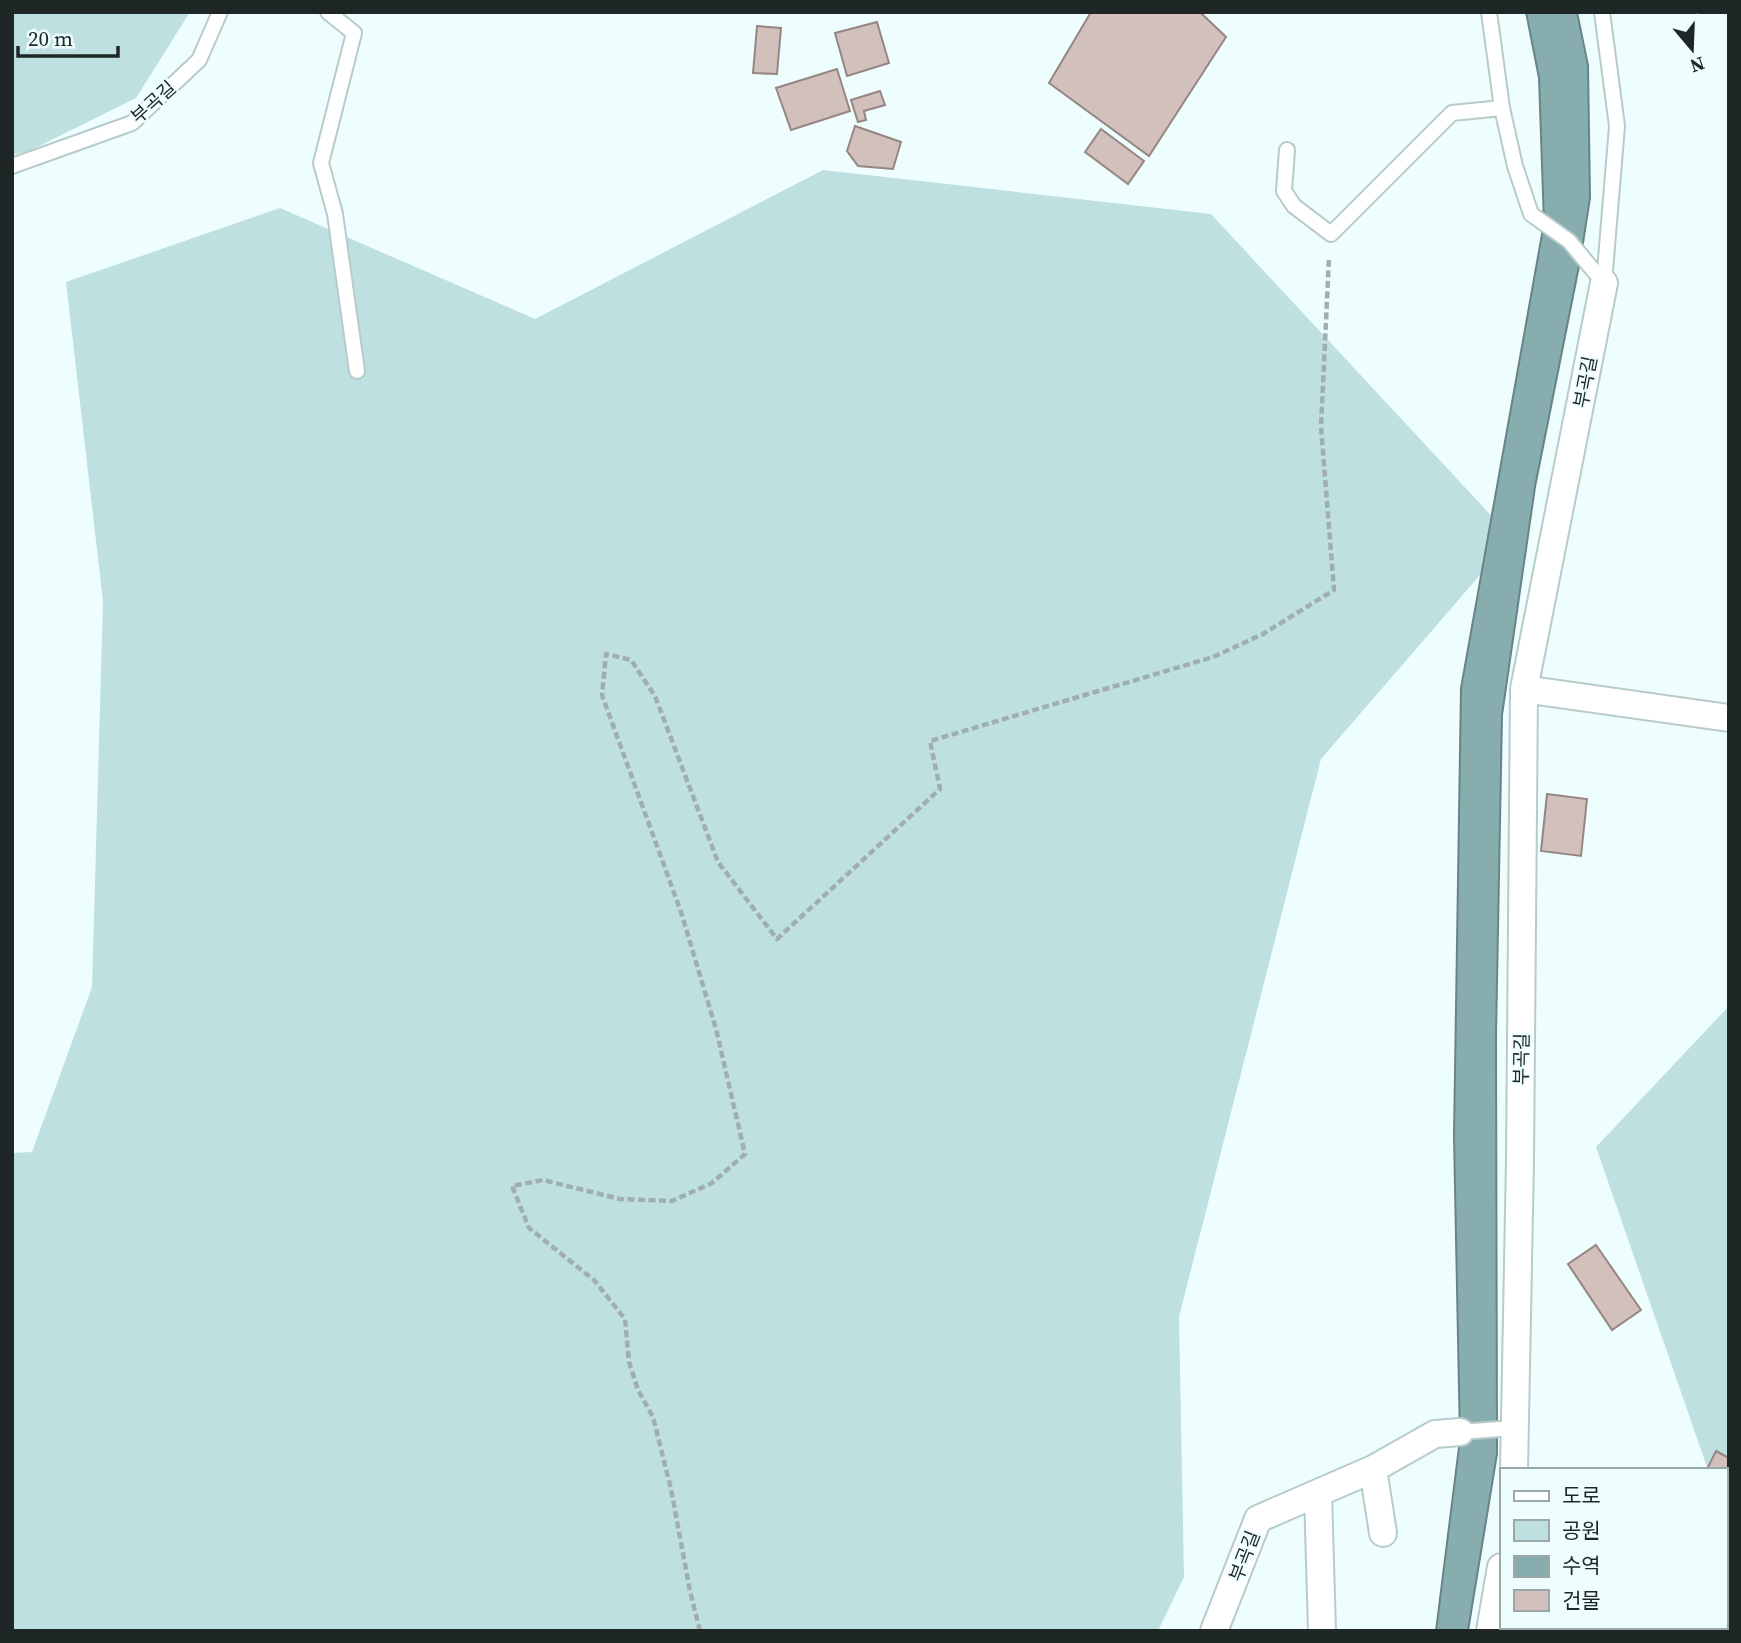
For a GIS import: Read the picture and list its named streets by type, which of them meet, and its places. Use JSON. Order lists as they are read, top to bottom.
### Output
{
  "streets": {
    "street": ["부곡길"]
  },
  "legend": [
    "도로",
    "공원",
    "수역",
    "건물"
  ],
  "scale_bar": "20 m",
  "north": "bottom"
}
